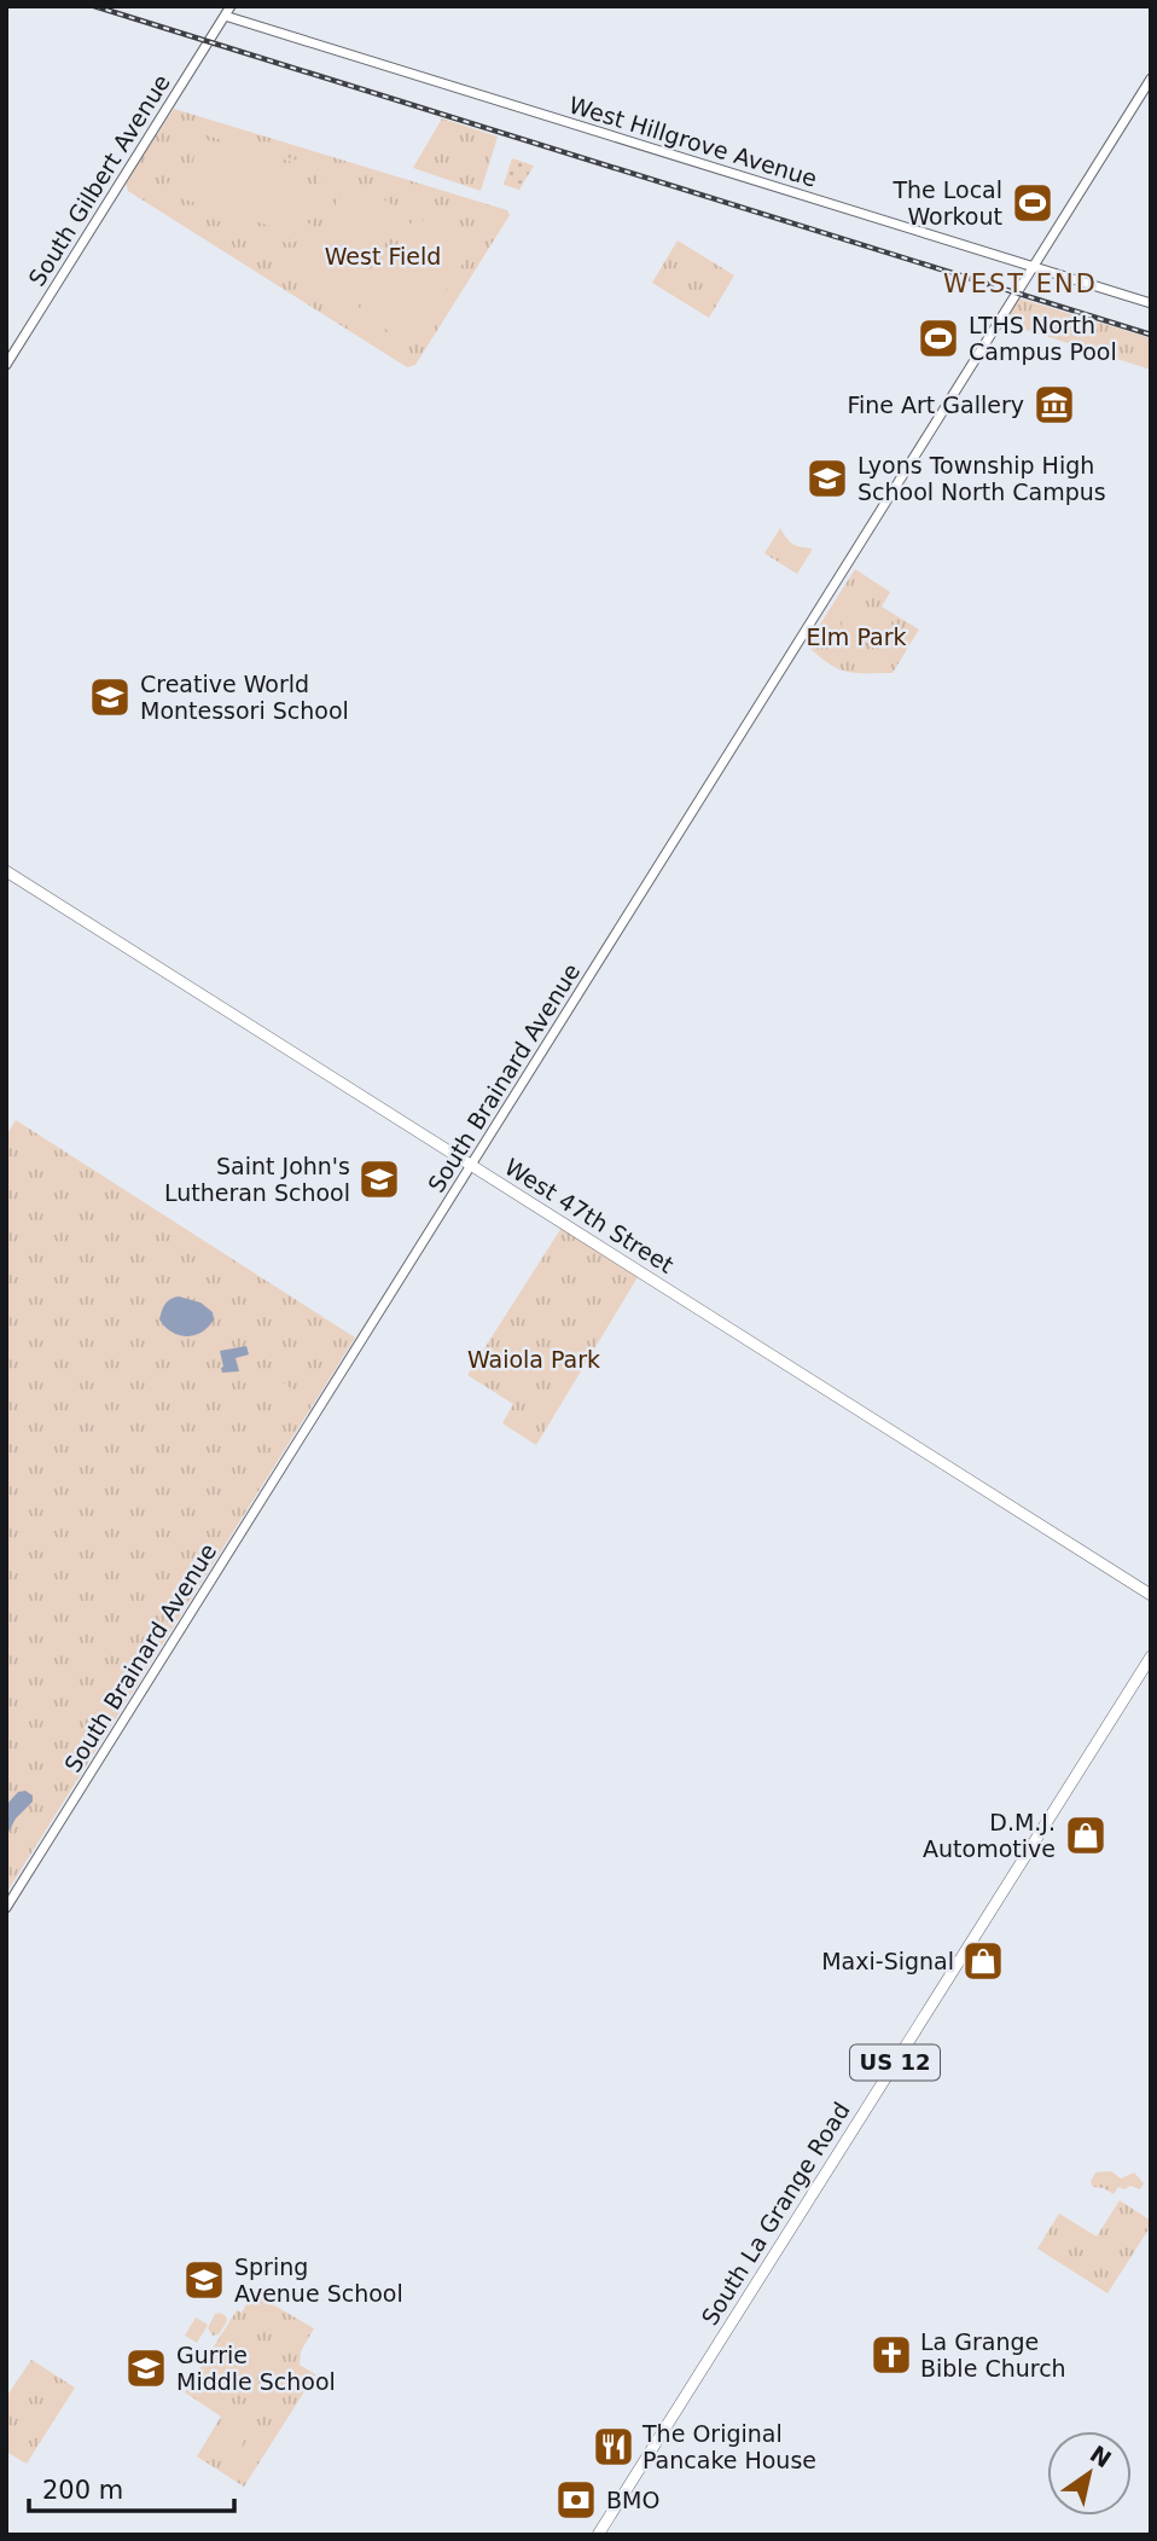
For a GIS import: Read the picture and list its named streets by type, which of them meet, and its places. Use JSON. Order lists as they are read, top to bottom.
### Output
{
  "streets": {
    "main road": ["West 47th Street", "US 12", "South La Grange Road"],
    "street": ["West Hillgrove Avenue", "South Gilbert Avenue", "South Brainard Avenue"]
  },
  "crossings": [
    ["West Hillgrove Avenue", "South Gilbert Avenue"],
    ["West Hillgrove Avenue", "South Brainard Avenue"],
    ["South Brainard Avenue", "West 47th Street"]
  ],
  "districts": ["WEST END"],
  "parks": ["West Field", "Elm Park", "Waiola Park"],
  "places": {
    "sports": ["The Local Workout", "LTHS North Campus Pool"],
    "museum": ["Fine Art Gallery"],
    "school or university": [
      "Lyons Township High School North Campus",
      "Creative World Montessori School",
      "Saint John's Lutheran School",
      "Spring Avenue School",
      "Gurrie Middle School"
    ],
    "shop": ["D.M.J. Automotive", "Maxi-Signal"],
    "church": ["La Grange Bible Church"],
    "restaurant": ["The Original Pancake House"],
    "bank": ["BMO"]
  },
  "scale_bar": "200 m",
  "north": "top right"
}
